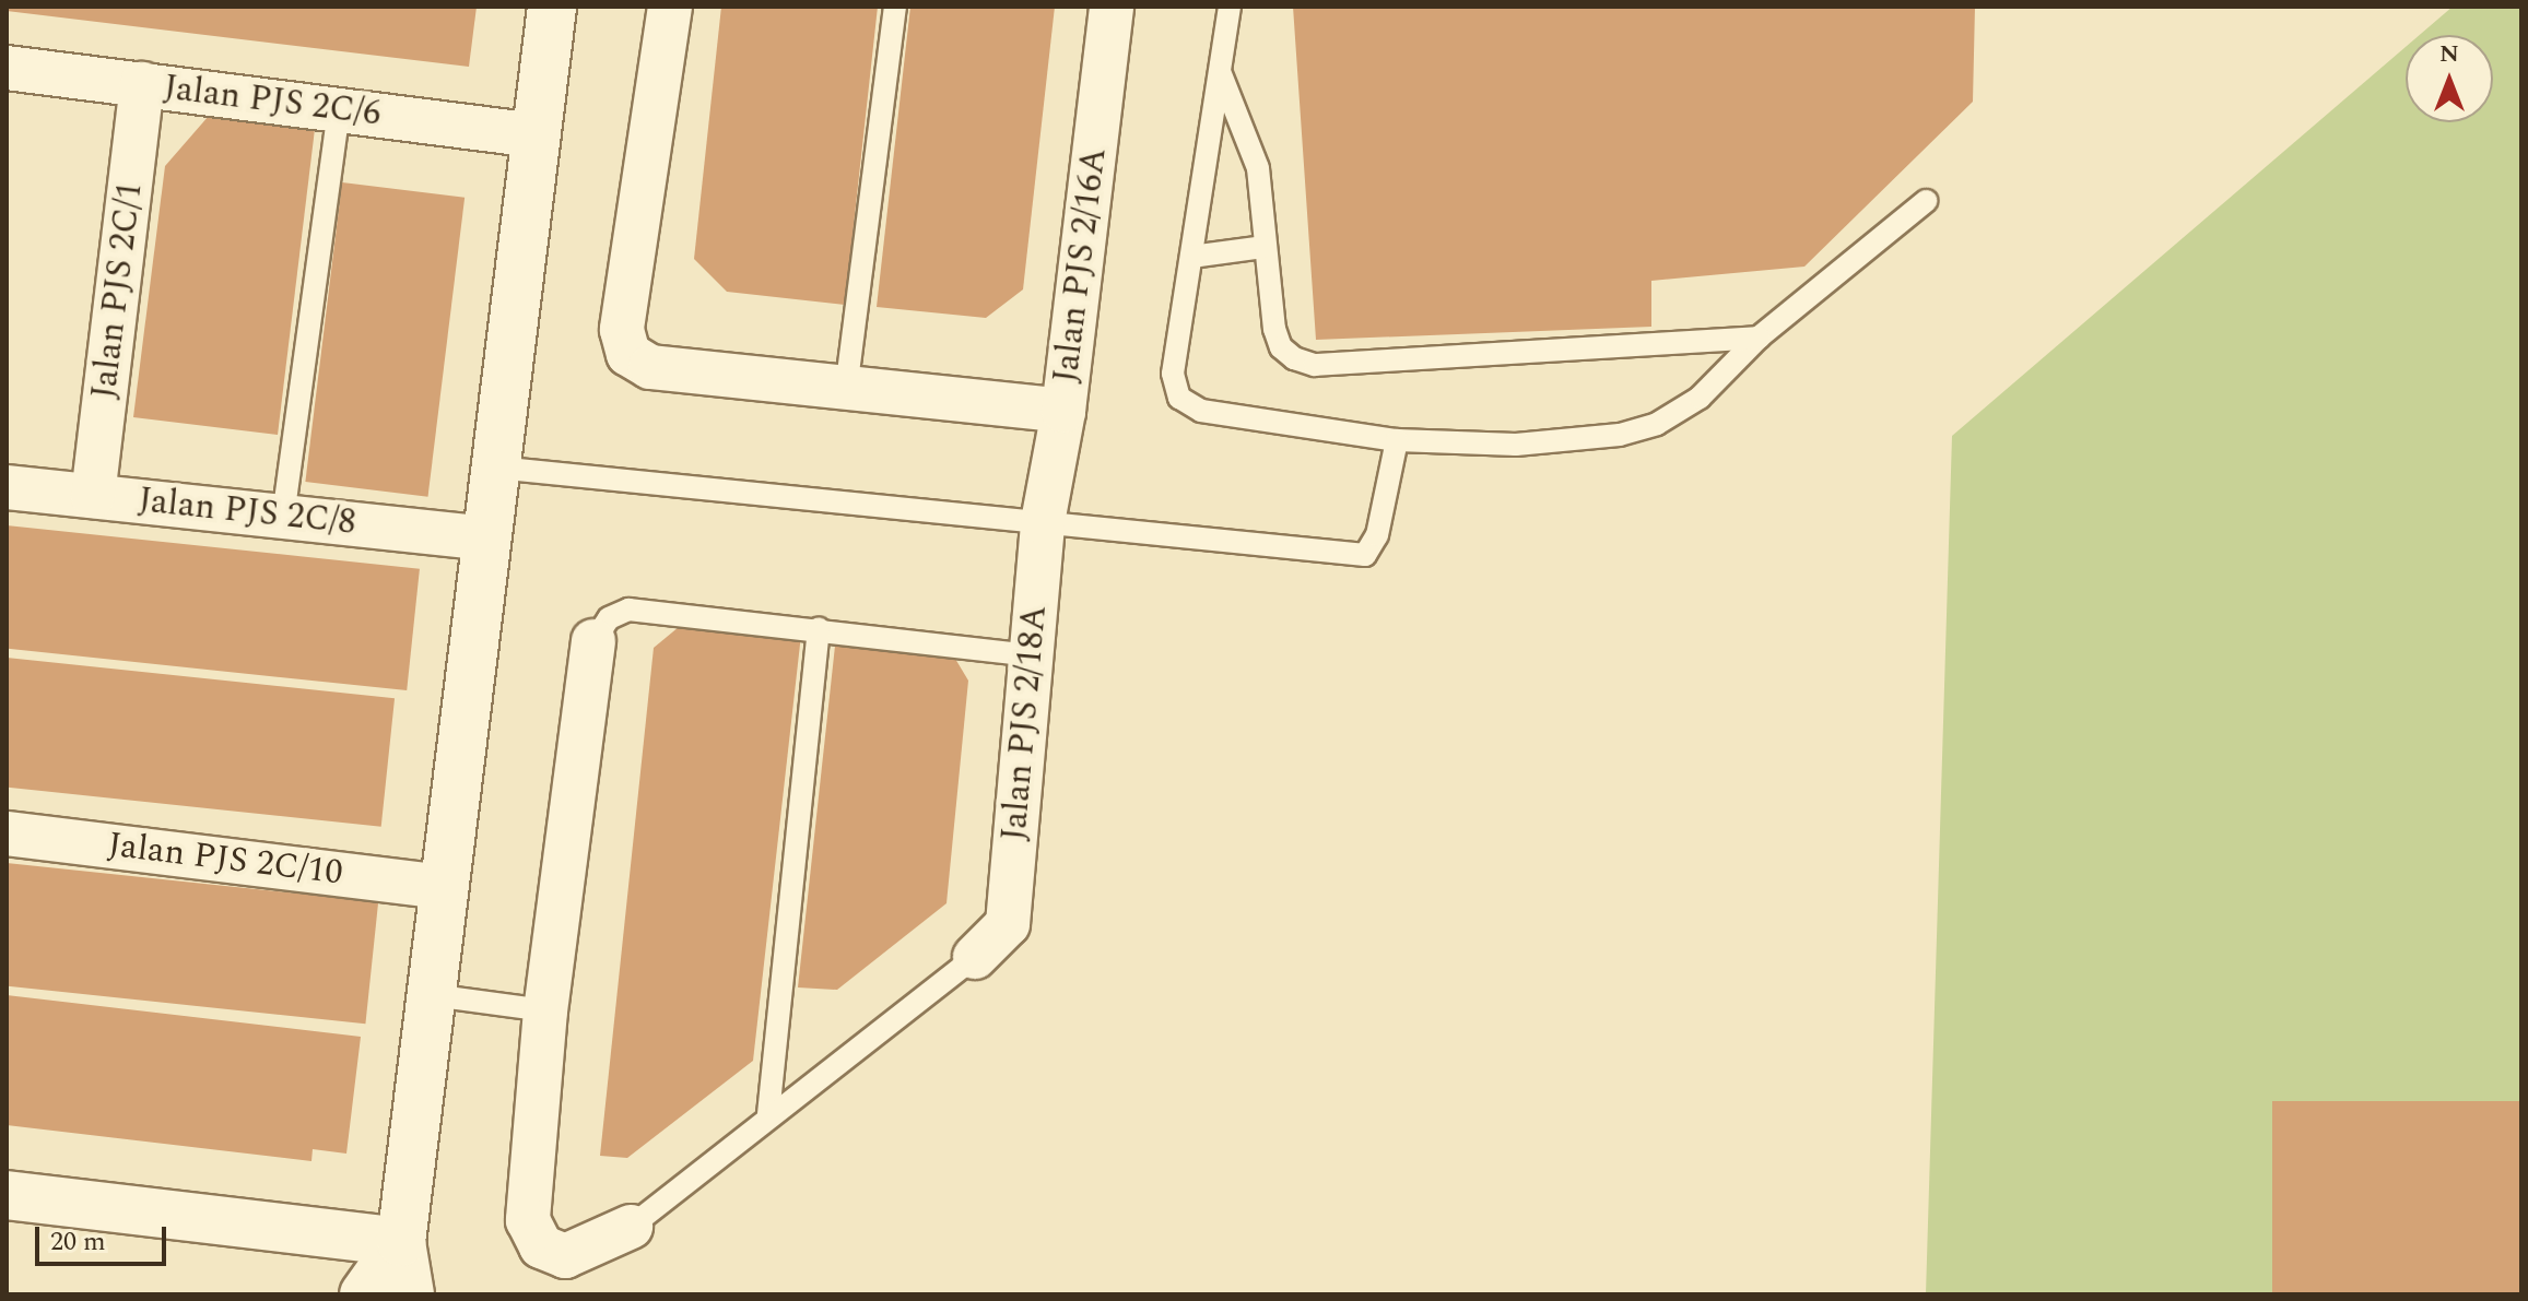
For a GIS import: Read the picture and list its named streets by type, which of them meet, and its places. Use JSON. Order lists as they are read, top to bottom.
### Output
{
  "streets": {
    "street": [
      "Jalan PJS 2C/6",
      "Jalan PJS 2/16A",
      "Jalan PJS 2C/1",
      "Jalan PJS 2C/8",
      "Jalan PJS 2/18A",
      "Jalan PJS 2C/10"
    ]
  },
  "crossings": [
    ["Jalan PJS 2C/6", "Jalan PJS 2C/1"],
    ["Jalan PJS 2/16A", "Jalan PJS 2/18A"],
    ["Jalan PJS 2C/1", "Jalan PJS 2C/8"]
  ],
  "scale_bar": "20 m",
  "north": "top"
}
